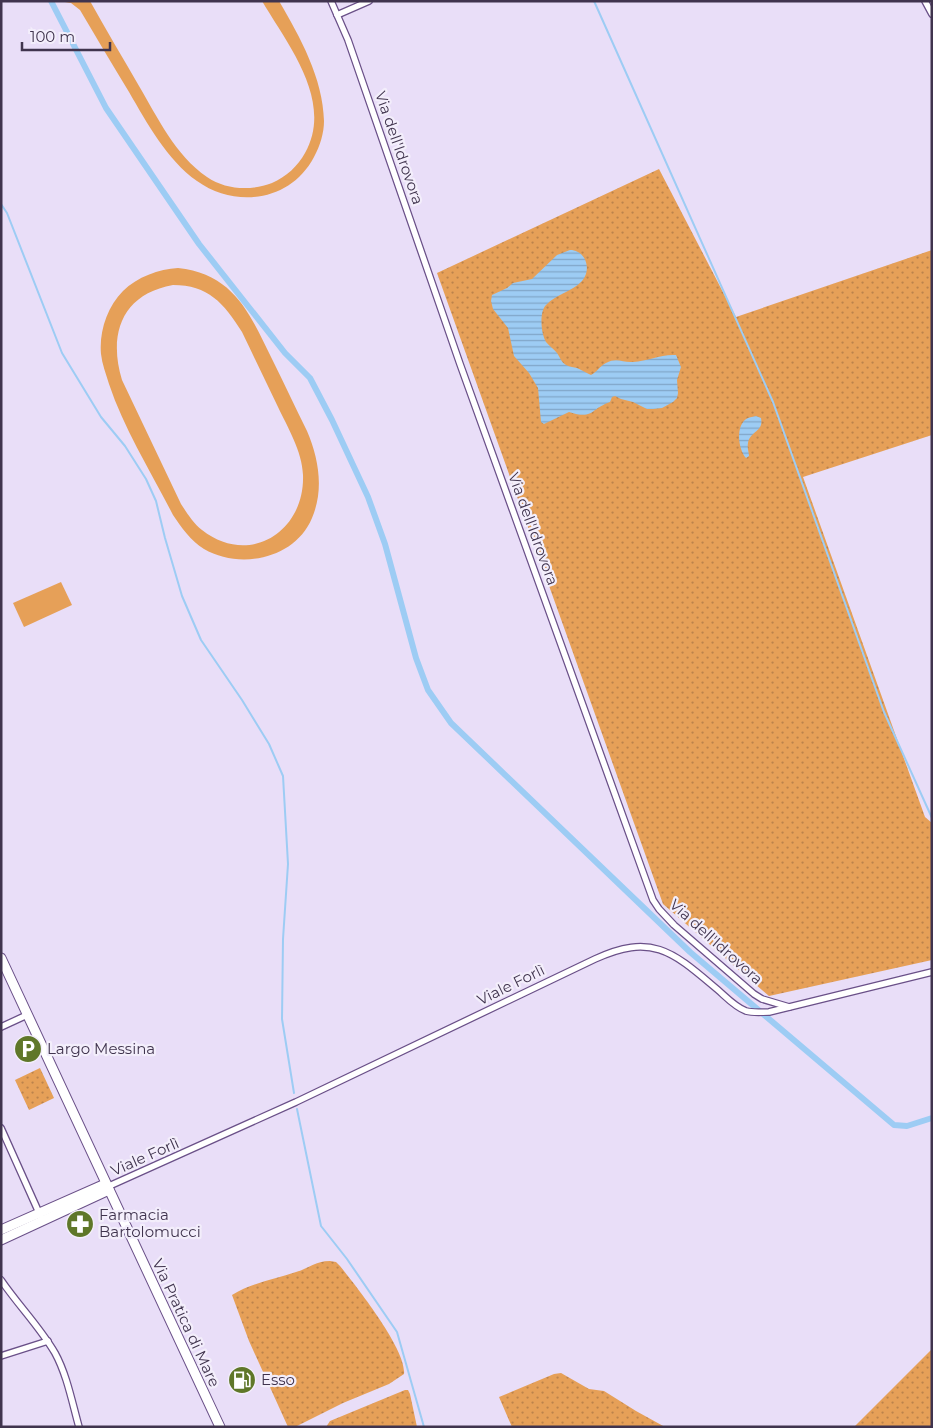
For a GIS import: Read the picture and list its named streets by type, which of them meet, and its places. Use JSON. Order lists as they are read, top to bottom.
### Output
{
  "streets": {
    "street": ["Via dell'Idrovora", "Viale Forlì", "Via Pratica di Mare"]
  },
  "crossings": [
    ["Via dell'Idrovora", "Viale Forlì"],
    ["Viale Forlì", "Via Pratica di Mare"]
  ],
  "places": {
    "parking": ["Largo Messina"],
    "pharmacy": ["Farmacia Bartolomucci"],
    "fuel station": ["Esso"]
  },
  "scale_bar": "100 m"
}
